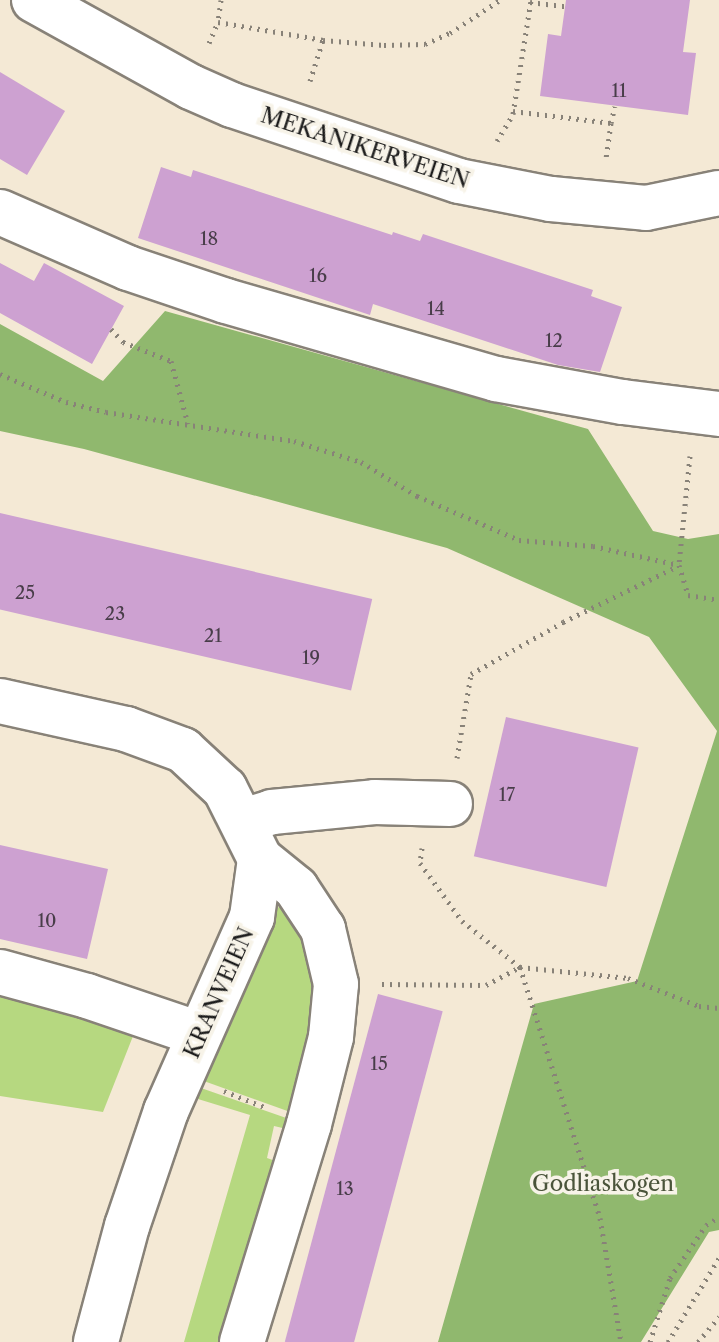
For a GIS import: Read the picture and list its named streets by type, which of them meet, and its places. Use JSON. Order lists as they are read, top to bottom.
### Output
{
  "streets": {
    "street": ["MEKANIKERVEIEN", "KRANVEIEN"]
  },
  "parks": ["Godliaskogen"],
  "house_numbers": [
    "11",
    "18",
    "16",
    "14",
    "12",
    "25",
    "23",
    "21",
    "19",
    "17",
    "10",
    "15",
    "13"
  ]
}
